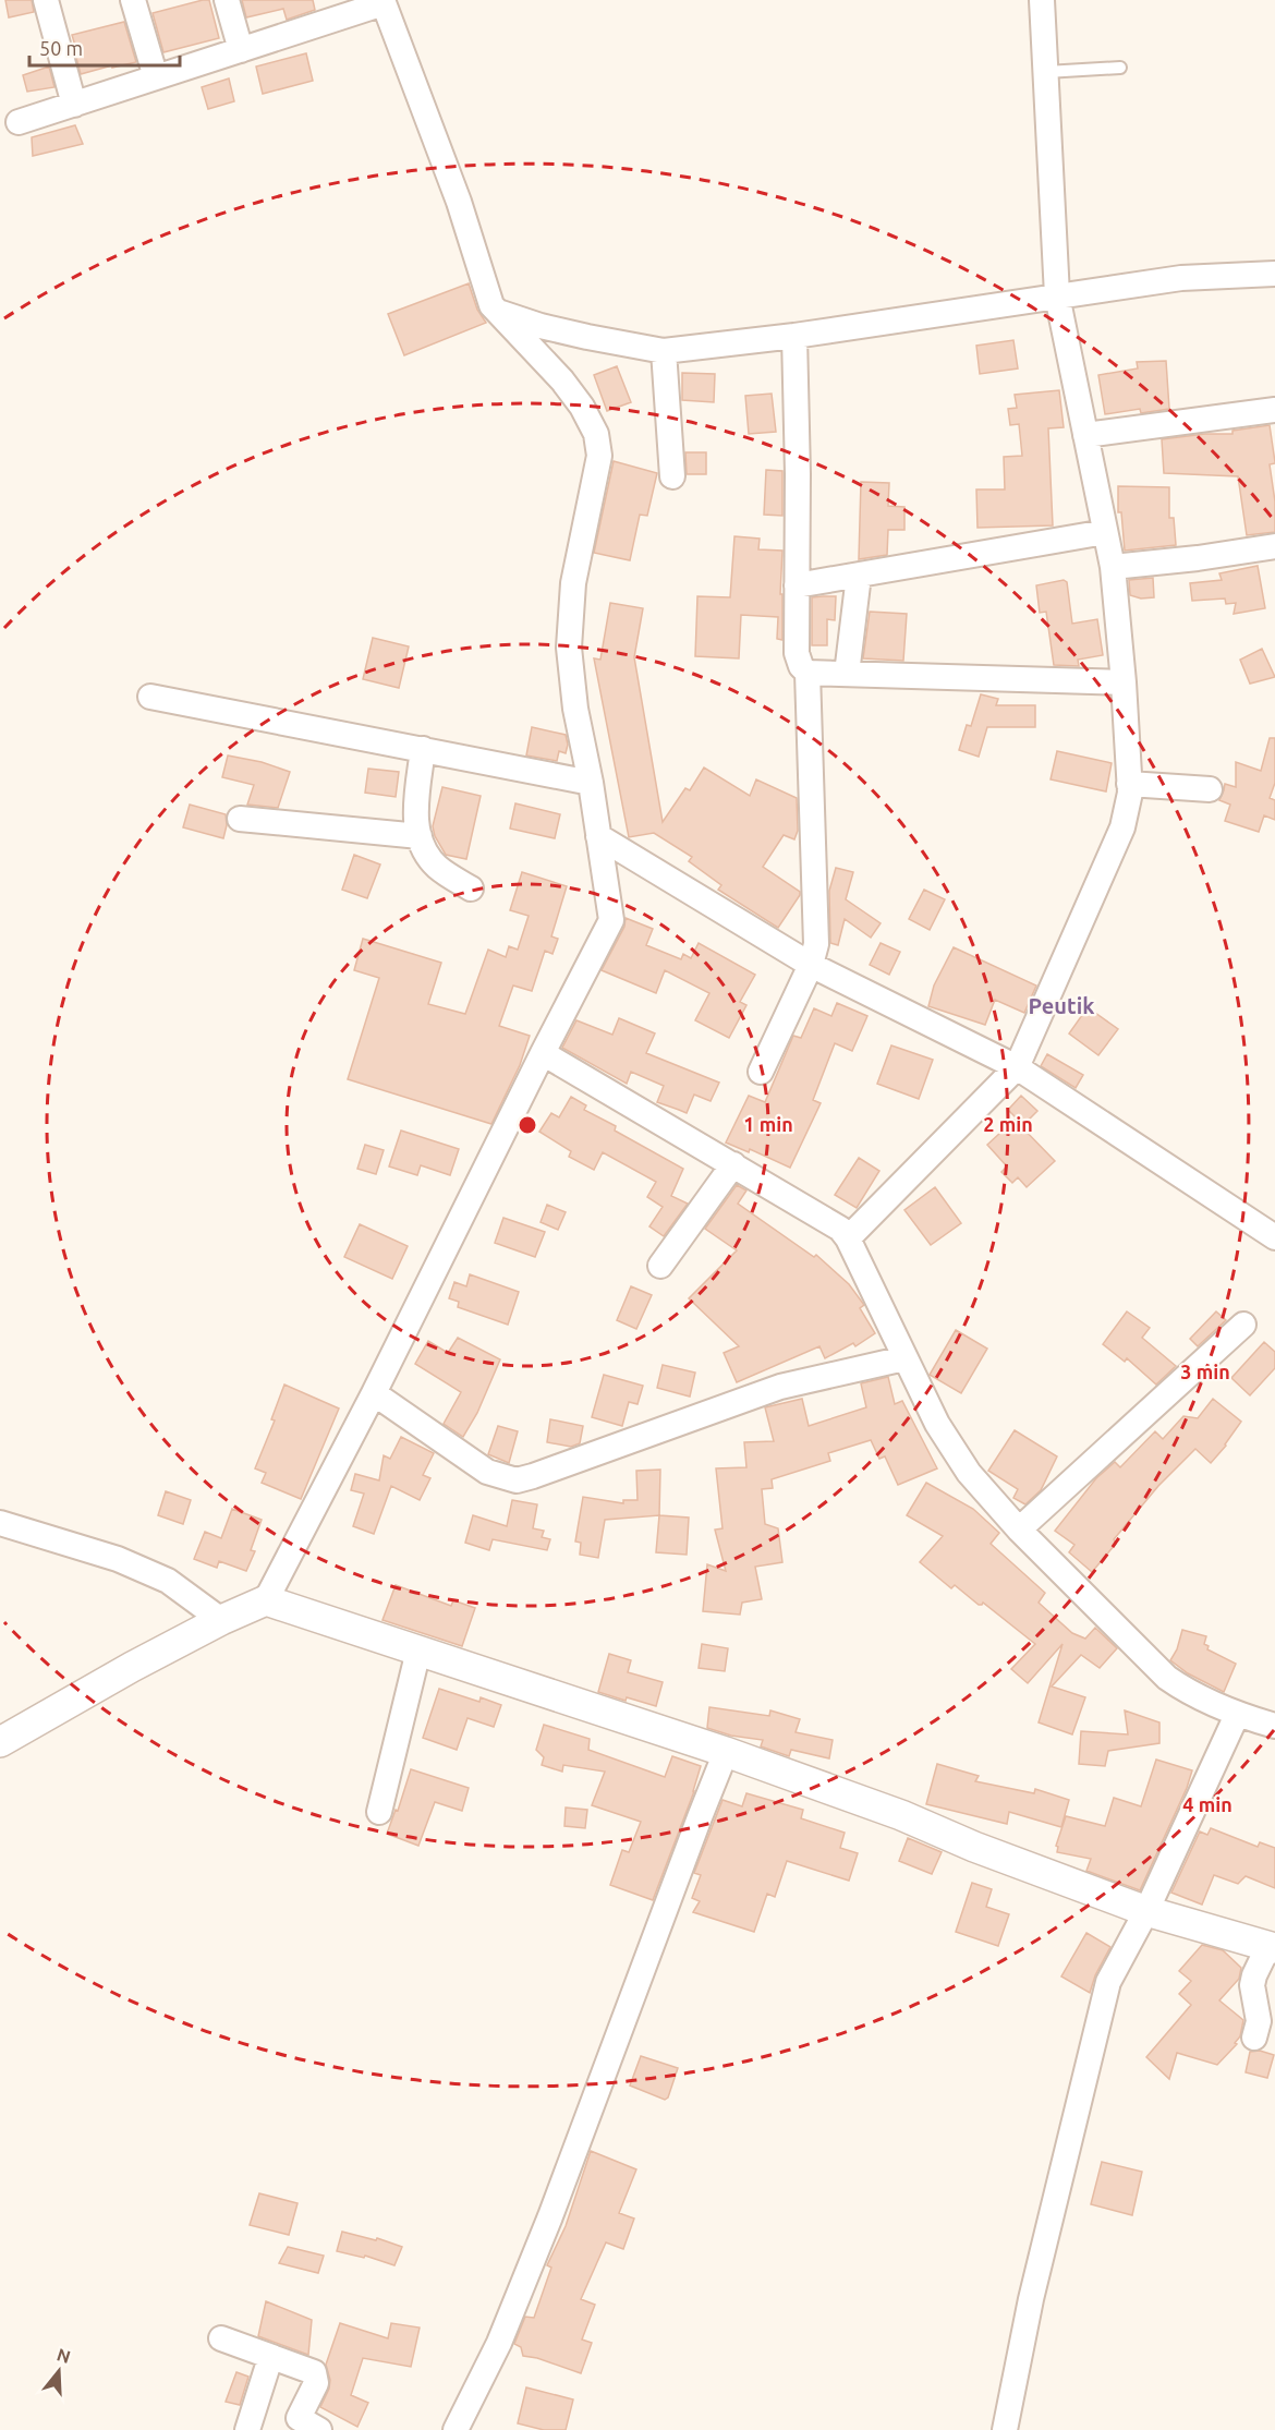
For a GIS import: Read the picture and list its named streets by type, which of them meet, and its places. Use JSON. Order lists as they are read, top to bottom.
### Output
{
  "districts": ["Peutik"],
  "scale_bar": "50 m",
  "north": "top",
  "rings": [
    "1 min",
    "2 min",
    "3 min",
    "4 min"
  ]
}
